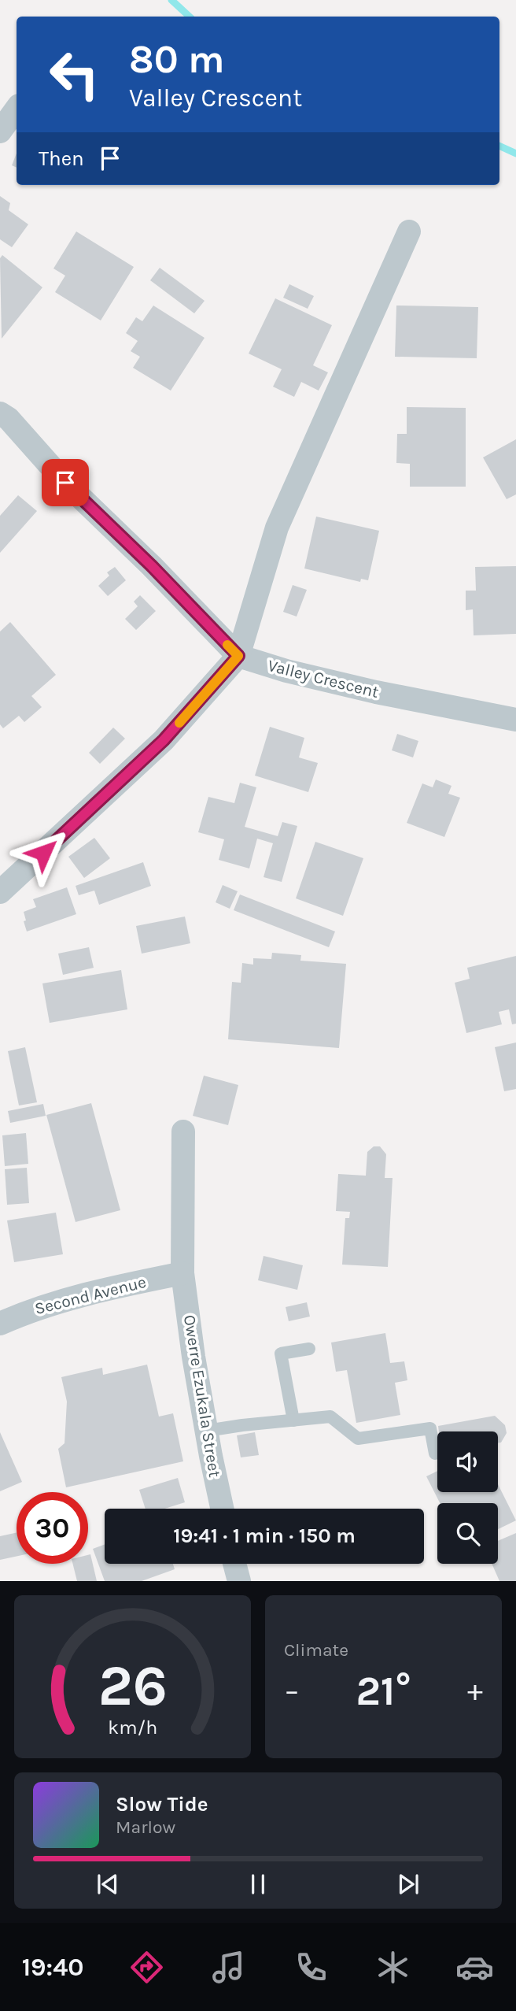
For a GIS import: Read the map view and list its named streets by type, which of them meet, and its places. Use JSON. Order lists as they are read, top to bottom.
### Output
{
  "streets": {
    "street": ["Valley Crescent", "Second Avenue", "Owerre Ezukala Street"]
  },
  "crossings": [
    ["Second Avenue", "Owerre Ezukala Street"]
  ],
  "page": {
    "turn": ["80 m", "Valley Crescent"],
    "then": "Then",
    "limit": "30",
    "trip": "19:41 · 1 min · 150 m",
    "tile": "Climate",
    "heat": ["−", "21°", "+"],
    "song": ["Slow Tide", "Marlow"],
    "tabs": "19:40",
    "gauge": ["26", "km/h"]
  }
}
